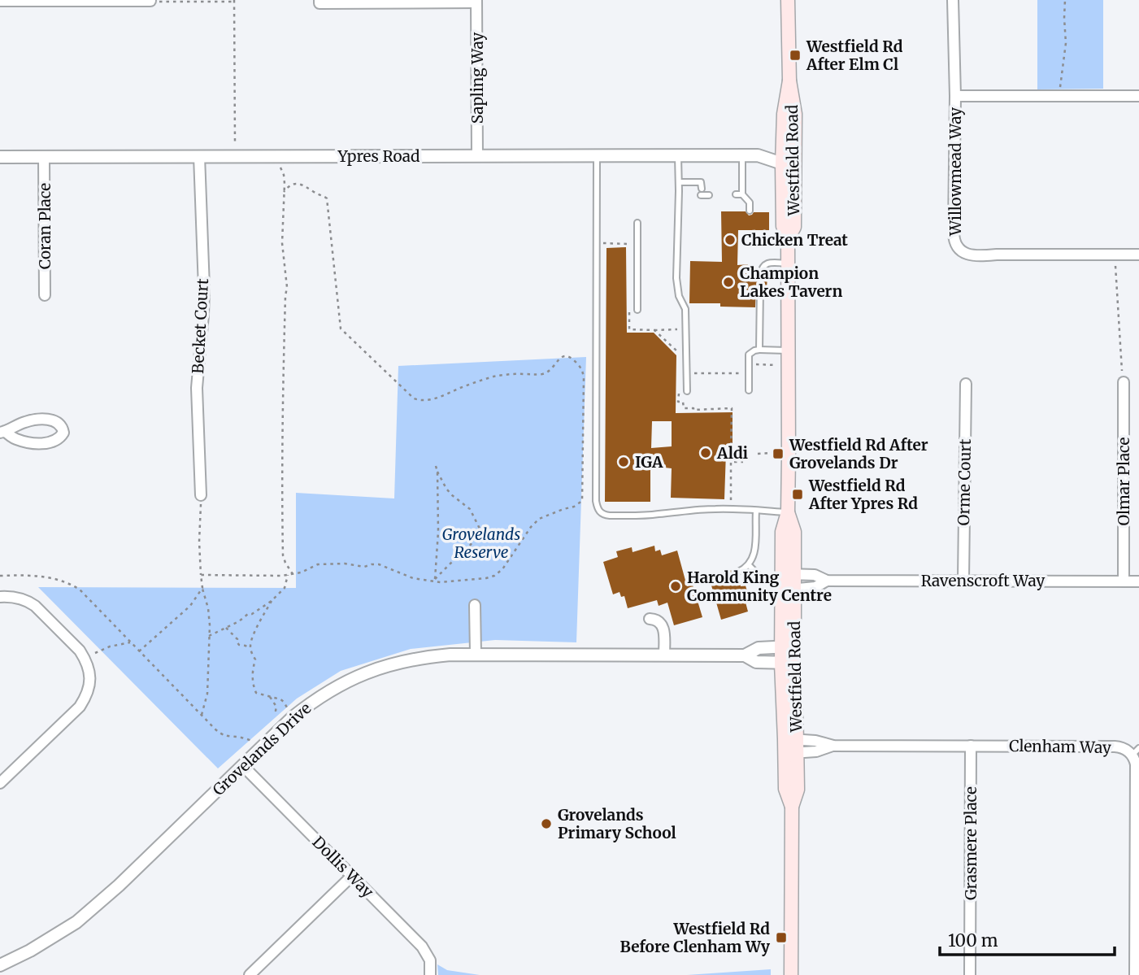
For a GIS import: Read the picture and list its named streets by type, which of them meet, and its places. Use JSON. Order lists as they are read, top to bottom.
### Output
{
  "streets": {
    "main road": ["Westfield Road"],
    "street": [
      "Sapling Way",
      "Ypres Road",
      "Willowmead Way",
      "Coran Place",
      "Becket Court",
      "Olmar Place",
      "Orme Court",
      "Ravenscroft Way",
      "Clenham Way",
      "Grovelands Drive",
      "Grasmere Place",
      "Dollis Way"
    ]
  },
  "crossings": [
    ["Sapling Way", "Ypres Road"],
    ["Ypres Road", "Westfield Road"],
    ["Ypres Road", "Coran Place"],
    ["Ypres Road", "Becket Court"],
    ["Westfield Road", "Ravenscroft Way"],
    ["Westfield Road", "Clenham Way"],
    ["Westfield Road", "Grovelands Drive"],
    ["Olmar Place", "Ravenscroft Way"],
    ["Orme Court", "Ravenscroft Way"],
    ["Clenham Way", "Grasmere Place"],
    ["Grovelands Drive", "Dollis Way"]
  ],
  "parks": ["Grovelands Reserve"],
  "places": {
    "transit": [
      "Westfield Rd After Elm Cl",
      "Westfield Rd After Grovelands Dr",
      "Westfield Rd After Ypres Rd",
      "Westfield Rd Before Clenham Wy"
    ],
    "other": [
      "Chicken Treat",
      "Champion Lakes Tavern",
      "Aldi",
      "IGA",
      "Harold King Community Centre",
      "Grovelands Primary School"
    ]
  },
  "scale_bar": "100 m"
}
